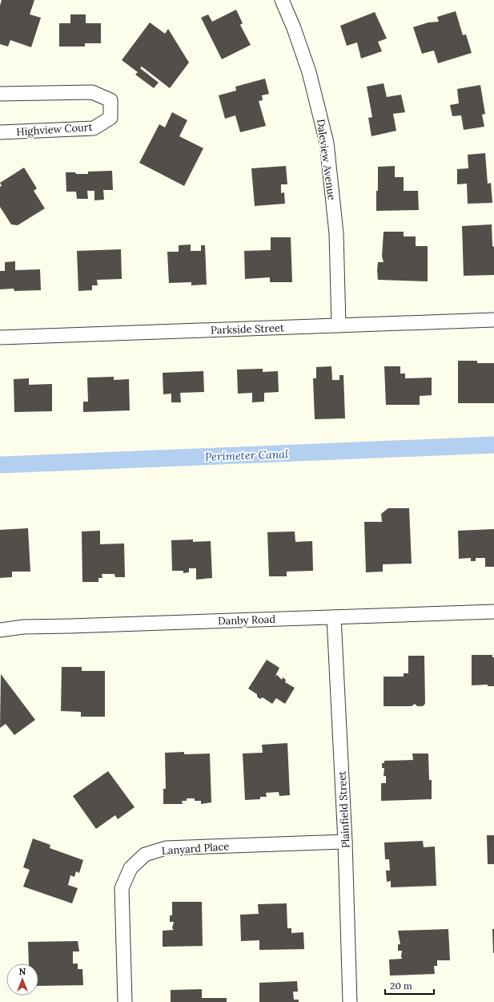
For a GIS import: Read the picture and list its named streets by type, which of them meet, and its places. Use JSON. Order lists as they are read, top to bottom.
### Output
{
  "streets": {
    "street": [
      "Highview Court",
      "Daleview Avenue",
      "Parkside Street",
      "Danby Road",
      "Plainfield Street",
      "Lanyard Place"
    ]
  },
  "crossings": [
    ["Daleview Avenue", "Parkside Street"],
    ["Danby Road", "Plainfield Street"],
    ["Plainfield Street", "Lanyard Place"]
  ],
  "water": ["Perimeter Canal"],
  "scale_bar": "20 m",
  "north": "top"
}
